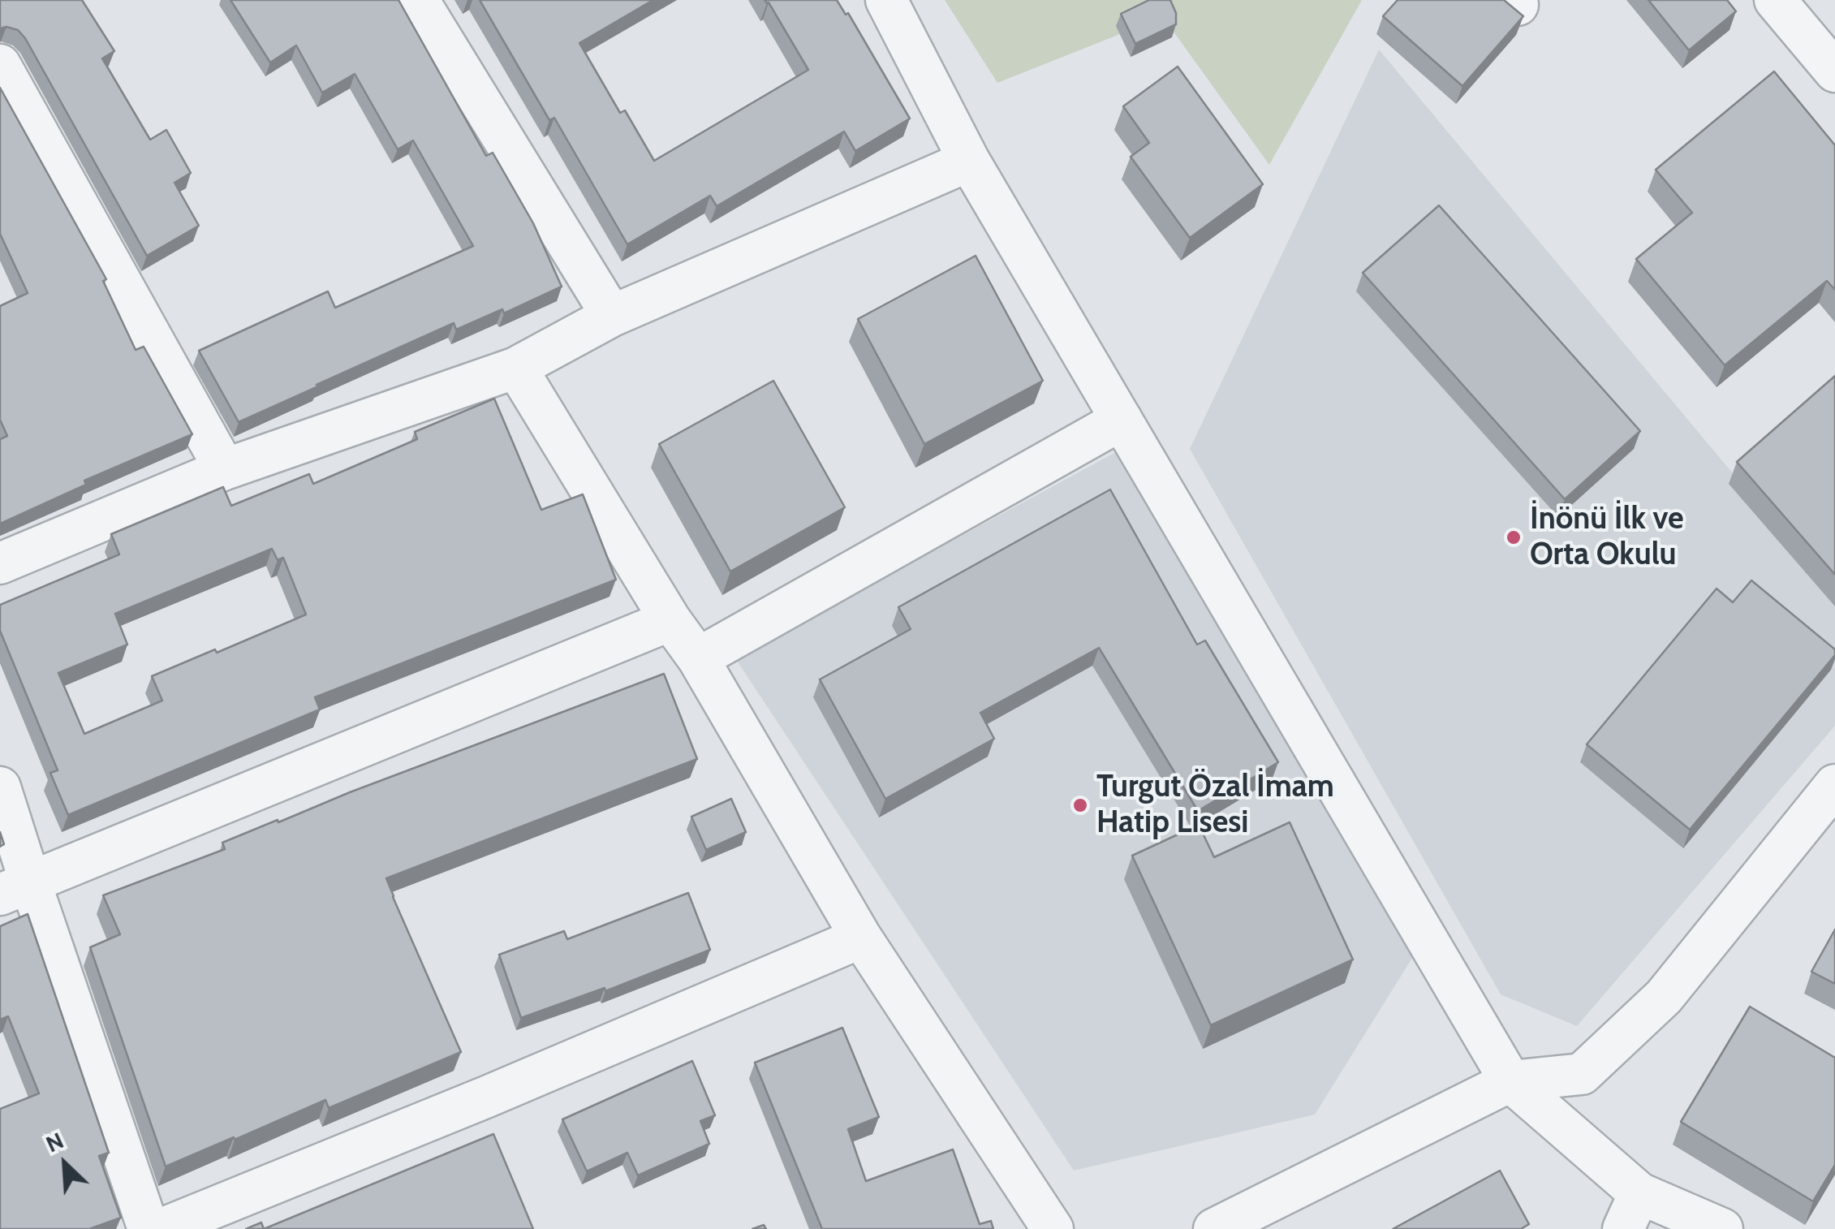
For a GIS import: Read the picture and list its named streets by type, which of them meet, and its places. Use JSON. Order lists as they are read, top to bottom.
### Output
{
  "places": ["İnönü İlk ve Orta Okulu", "Turgut Özal İmam Hatip Lisesi"],
  "north": "top left"
}
